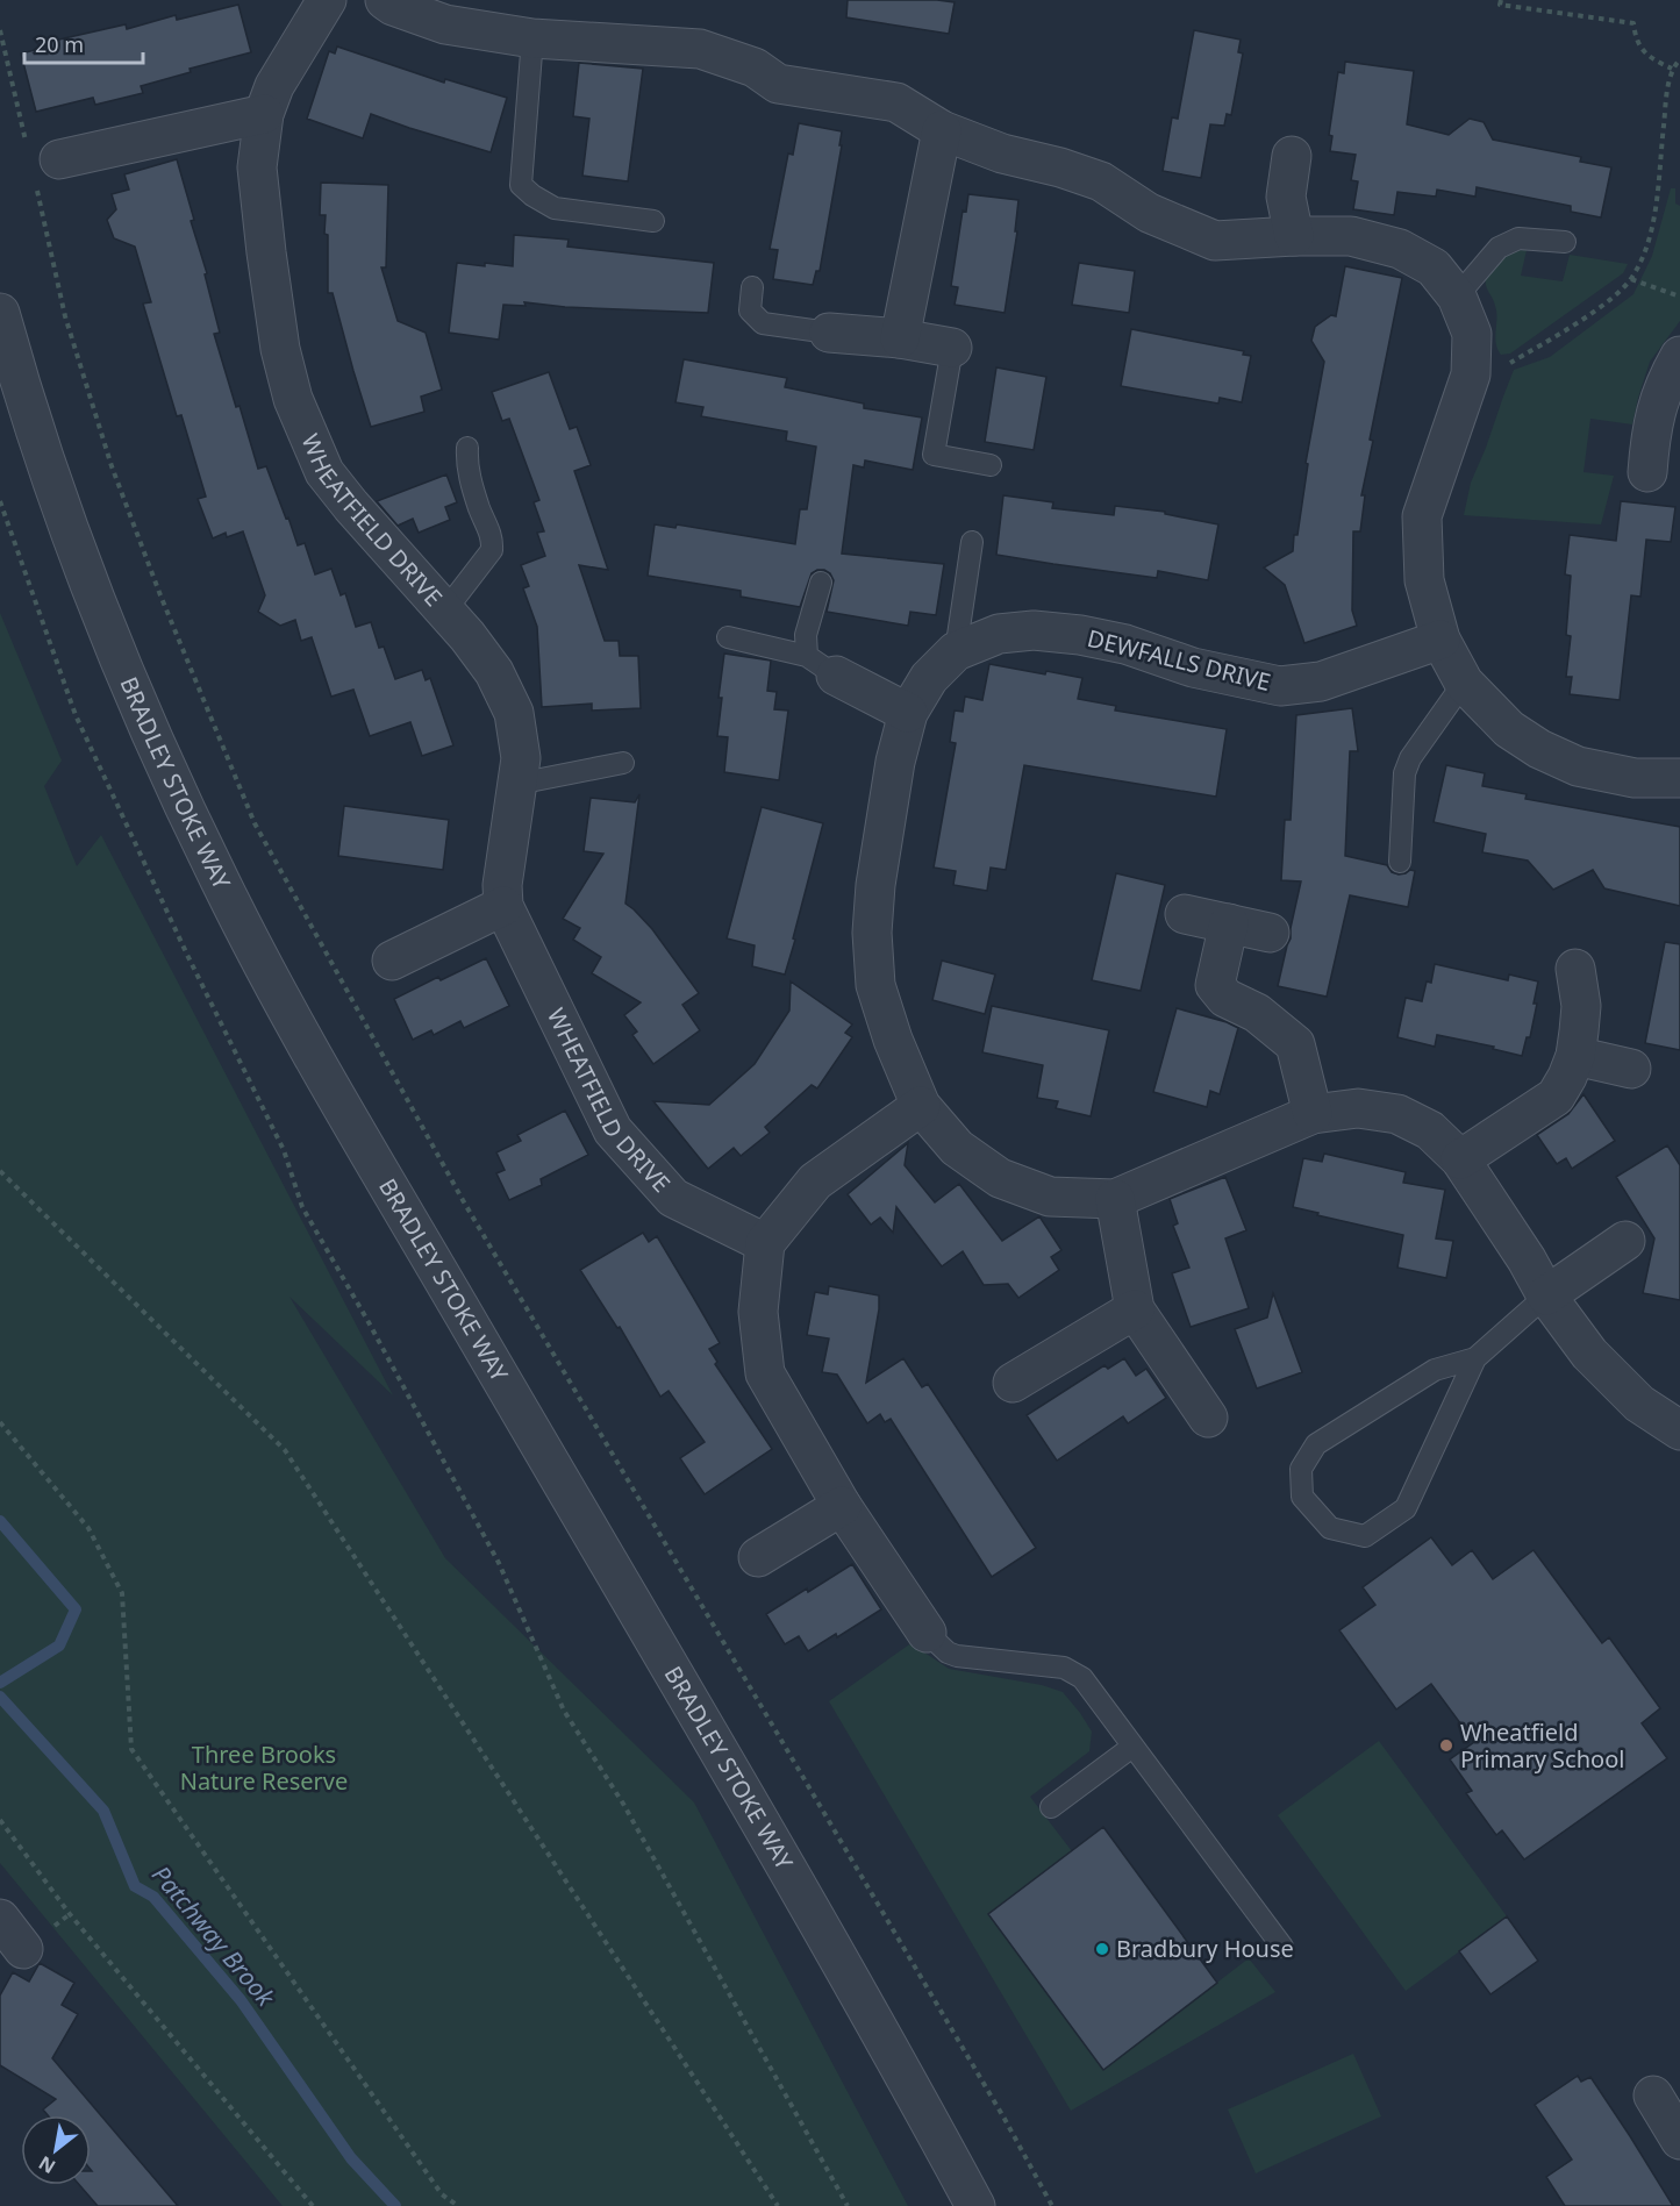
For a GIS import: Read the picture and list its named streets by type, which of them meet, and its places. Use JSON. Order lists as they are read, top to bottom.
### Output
{
  "streets": {
    "street": ["WHEATFIELD DRIVE", "DEWFALLS DRIVE", "BRADLEY STOKE WAY"]
  },
  "water": ["Patchway Brook"],
  "parks": ["Three Brooks Nature Reserve"],
  "places": ["Wheatfield Primary School", "Bradbury House"],
  "scale_bar": "20 m",
  "north": "bottom left"
}
